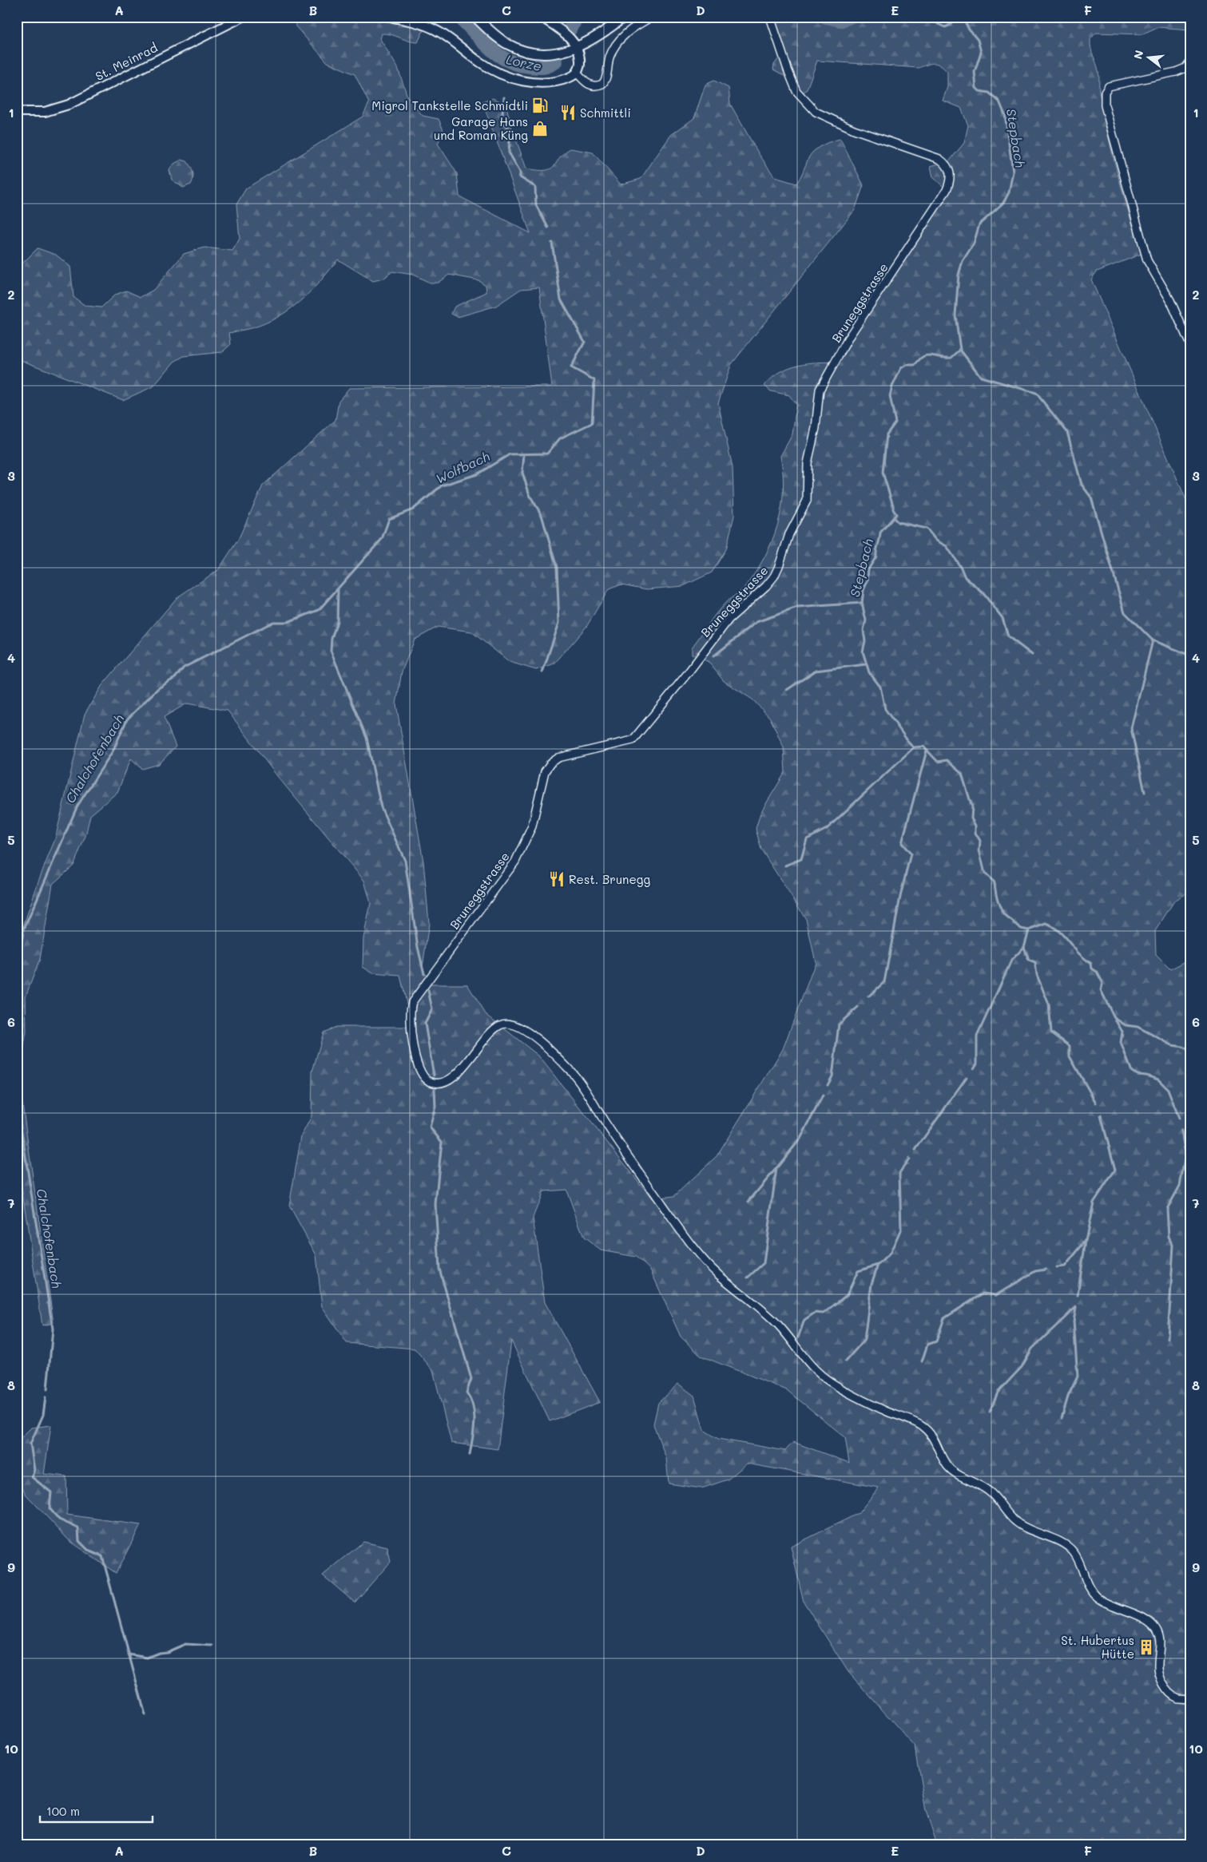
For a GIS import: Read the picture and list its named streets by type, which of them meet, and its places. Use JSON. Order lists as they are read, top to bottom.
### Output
{
  "streets": {
    "street": ["St. Meinrad", "Bruneggstrasse"]
  },
  "water": [
    "Lorze",
    "Stepbach",
    "Wolfbach",
    "Chalchofenbach"
  ],
  "places": {
    "fuel station": ["Migrol Tankstelle Schmidtli"],
    "restaurant": ["Schmittli", "Rest. Brunegg"],
    "shop": ["Garage Hans und Roman Küng"],
    "building": ["St. Hubertus Hütte"]
  },
  "scale_bar": "100 m",
  "north": "left",
  "grid": {
    "columns": [
      "A",
      "B",
      "C",
      "D",
      "E",
      "F"
    ],
    "rows": [
      "1",
      "2",
      "3",
      "4",
      "5",
      "6",
      "7",
      "8",
      "9",
      "10"
    ]
  }
}
